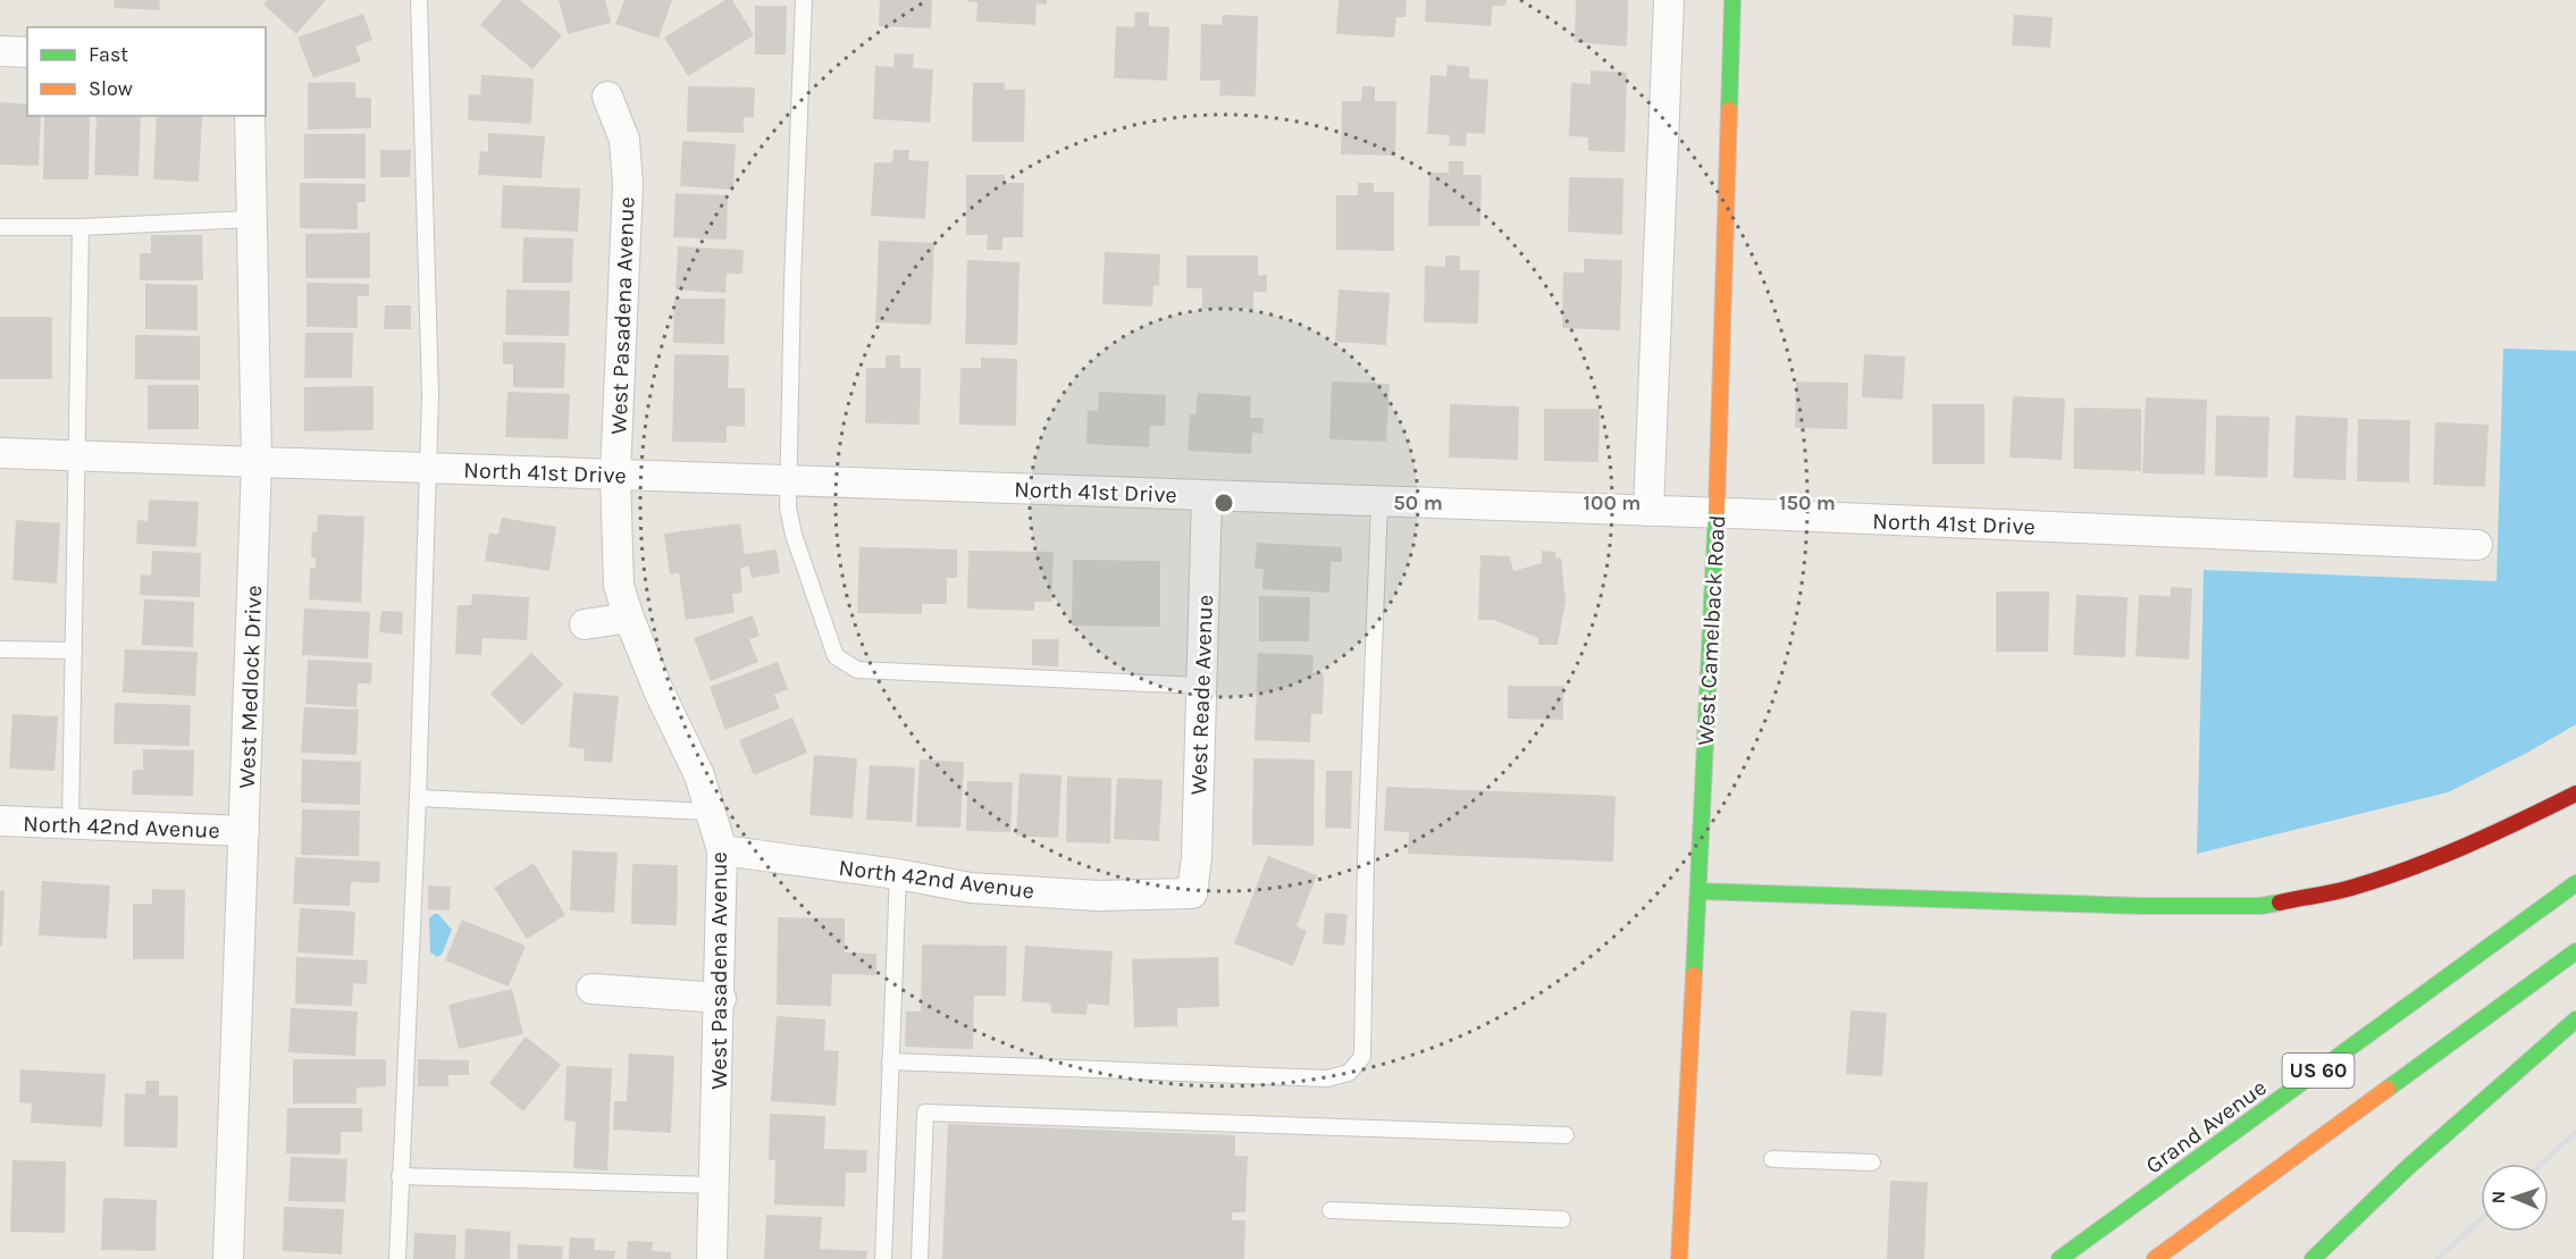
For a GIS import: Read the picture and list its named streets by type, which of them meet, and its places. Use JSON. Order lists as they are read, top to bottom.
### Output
{
  "streets": {
    "main road": ["West Camelback Road", "US 60", "Grand Avenue"],
    "street": [
      "West Pasadena Avenue",
      "North 41st Drive",
      "West Medlock Drive",
      "West Reade Avenue",
      "North 42nd Avenue"
    ]
  },
  "crossings": [
    ["West Pasadena Avenue", "North 41st Drive"],
    ["West Pasadena Avenue", "North 42nd Avenue"],
    ["North 41st Drive", "West Camelback Road"],
    ["North 41st Drive", "West Medlock Drive"],
    ["North 41st Drive", "West Reade Avenue"],
    ["West Medlock Drive", "North 42nd Avenue"],
    ["West Reade Avenue", "North 42nd Avenue"]
  ],
  "legend": ["Fast", "Slow"],
  "north": "left",
  "rings": ["50 m", "100 m", "150 m"]
}
